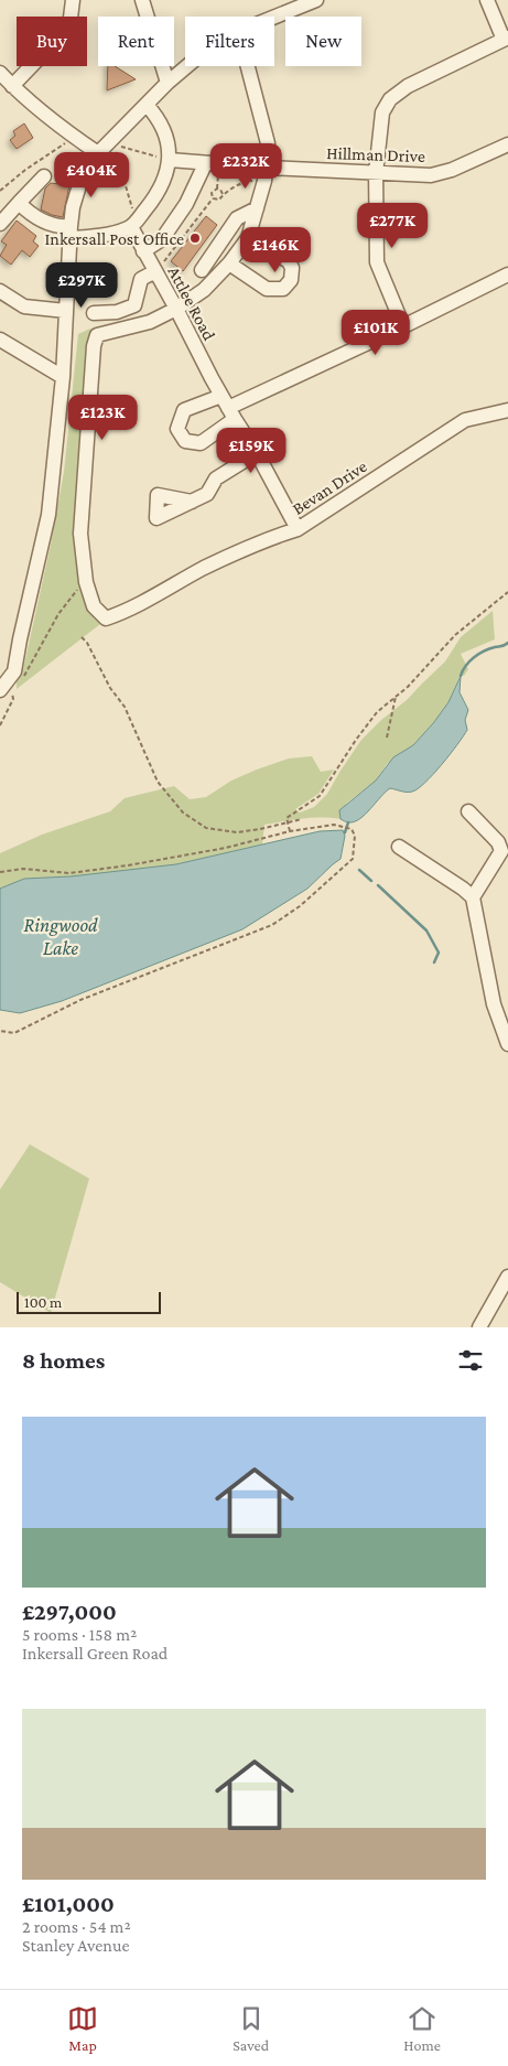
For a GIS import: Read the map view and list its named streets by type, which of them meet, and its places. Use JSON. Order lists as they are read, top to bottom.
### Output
{
  "streets": {
    "street": ["Hillman Drive", "Attlee Road", "Bevan Drive"]
  },
  "crossings": [
    ["Attlee Road", "Bevan Drive"]
  ],
  "water": ["Ringwood Lake"],
  "places": ["Inkersall Post Office"],
  "scale_bar": "100 m",
  "page": {
    "chip": [
      "Buy",
      "Rent",
      "Filters",
      "New"
    ],
    "price": [
      "£232K",
      "£404K",
      "£277K",
      "£146K",
      "£297K",
      "£101K",
      "£123K",
      "£159K"
    ],
    "scale": "100 m",
    "heading": "8 homes",
    "list": [
      {
        "name": "£297,000",
        "note": "5 rooms · 158 m² · Inkersall Green Road"
      },
      {
        "name": "£101,000",
        "note": "2 rooms · 54 m² · Stanley Avenue"
      }
    ],
    "tabs": ["Map", "Saved", "Home"]
  }
}
